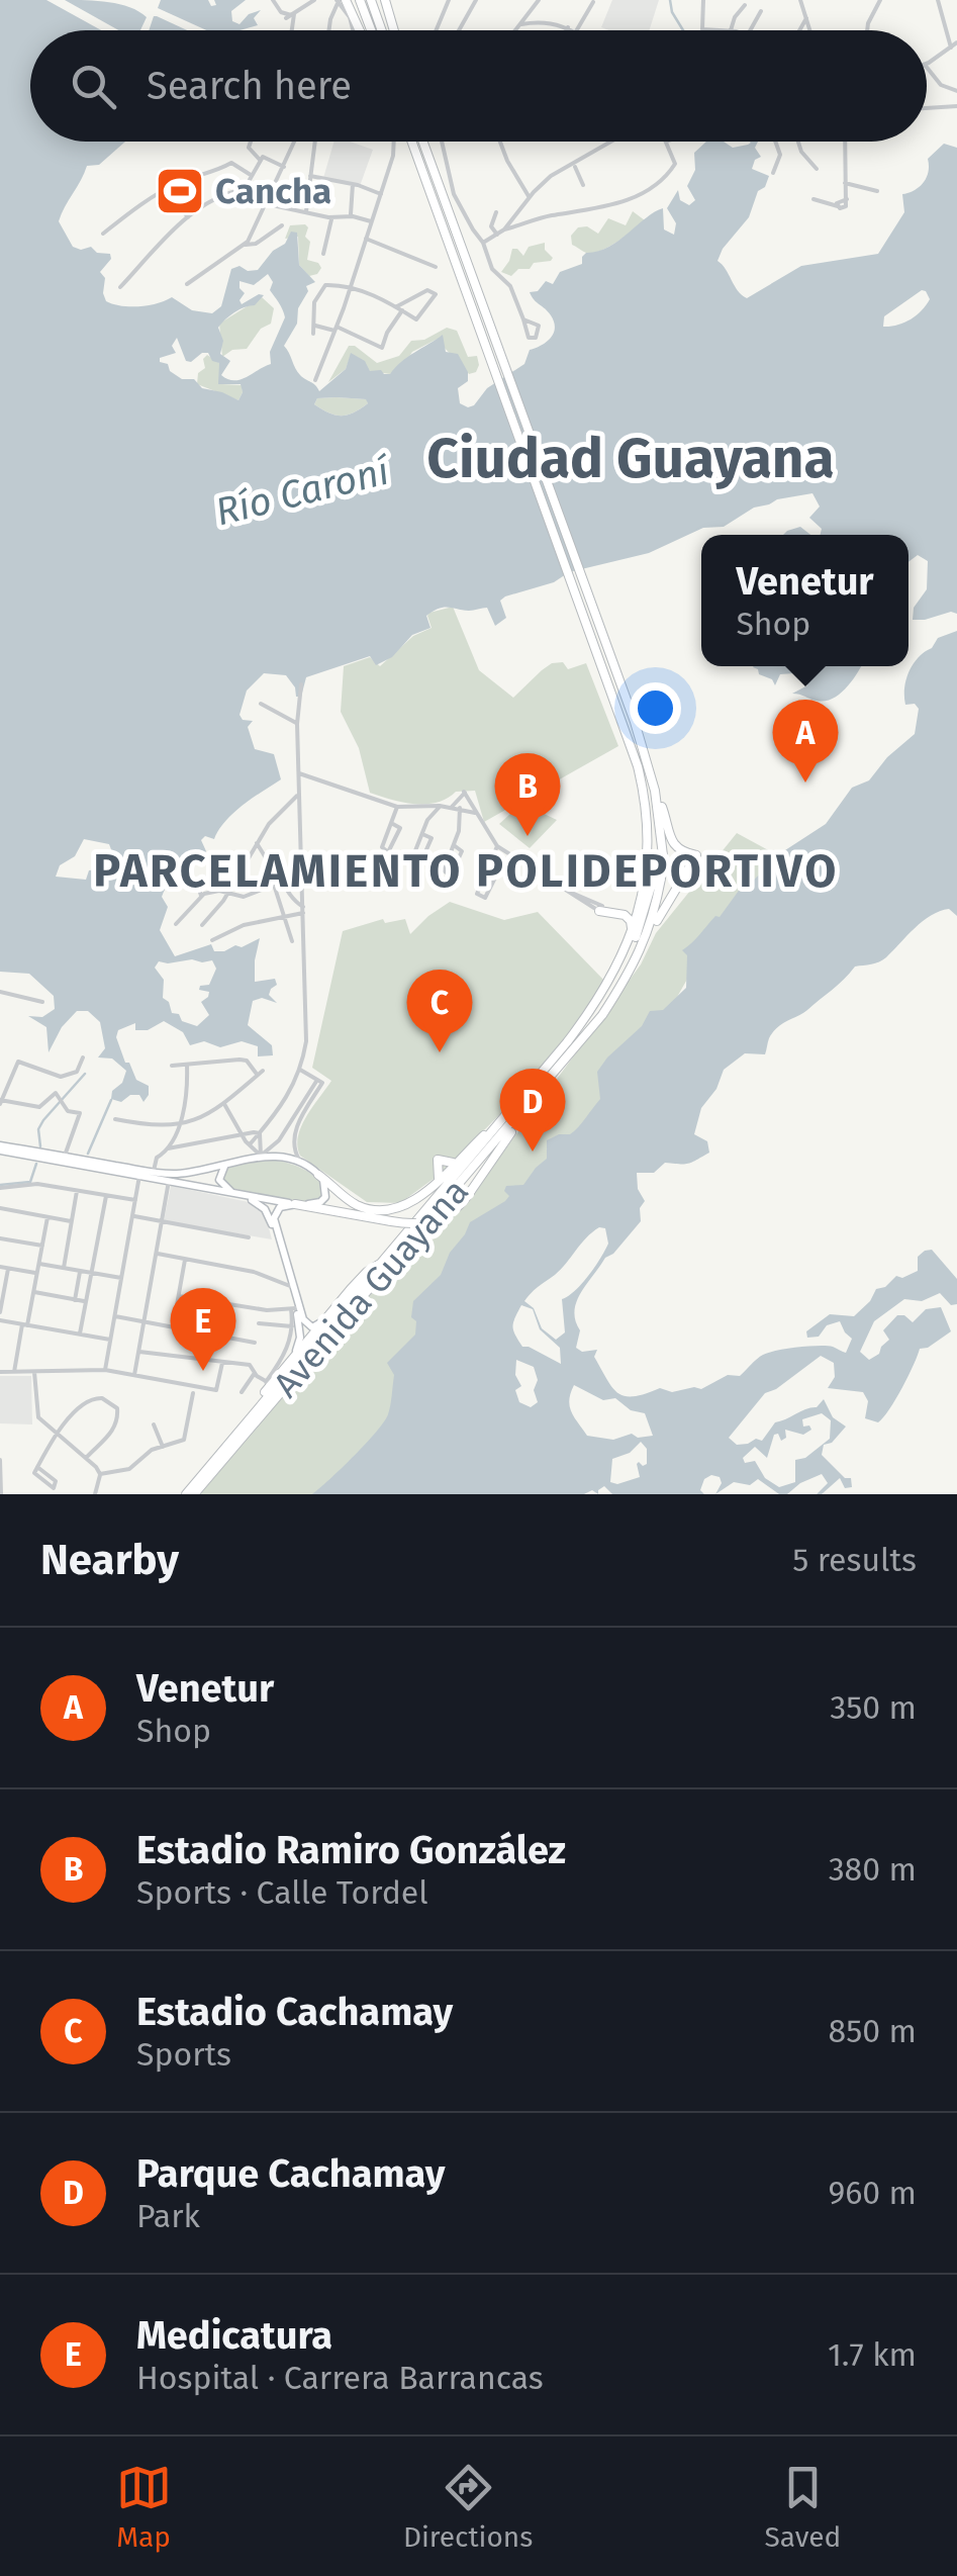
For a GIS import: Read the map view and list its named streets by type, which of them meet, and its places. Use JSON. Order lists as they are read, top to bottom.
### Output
{
  "streets": {
    "main road": ["Avenida Guayana"]
  },
  "districts": ["Ciudad Guayana", "PARCELAMIENTO POLIDEPORTIVO"],
  "water": ["Río Caroní"],
  "places": {
    "sports": ["Cancha"]
  },
  "page": {
    "search": "Search here",
    "popup": ["Venetur", "Shop"],
    "pins": [
      "A",
      "B",
      "C",
      "D",
      "E"
    ],
    "heading": ["Nearby", "5 results"],
    "list": [
      {
        "mark": "A",
        "name": "Venetur",
        "note": "Shop",
        "value": "350 m"
      },
      {
        "mark": "B",
        "name": "Estadio Ramiro González",
        "note": "Sports · Calle Tordel",
        "value": "380 m"
      },
      {
        "mark": "C",
        "name": "Estadio Cachamay",
        "note": "Sports",
        "value": "850 m"
      },
      {
        "mark": "D",
        "name": "Parque Cachamay",
        "note": "Park",
        "value": "960 m"
      },
      {
        "mark": "E",
        "name": "Medicatura",
        "note": "Hospital · Carrera Barrancas",
        "value": "1.7 km"
      }
    ],
    "nav": ["Map", "Directions", "Saved"]
  }
}
